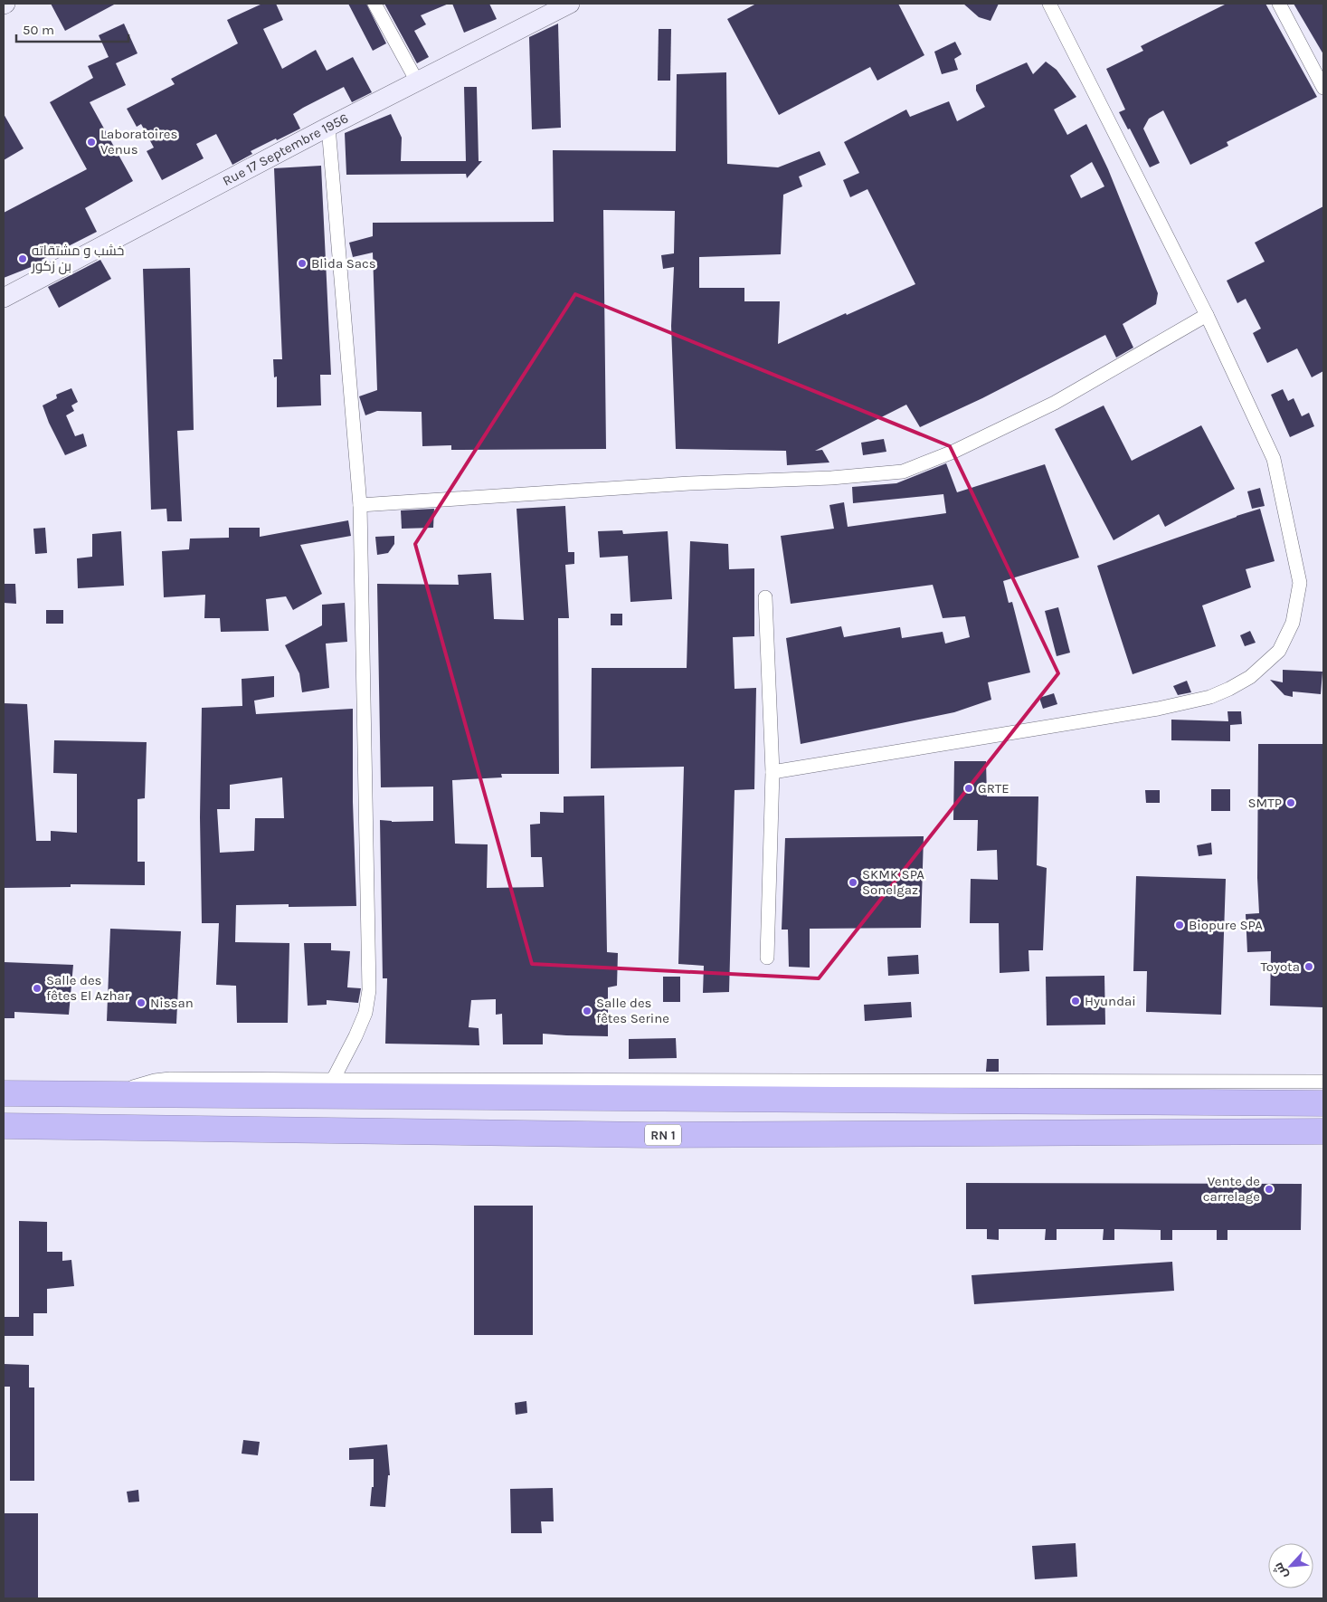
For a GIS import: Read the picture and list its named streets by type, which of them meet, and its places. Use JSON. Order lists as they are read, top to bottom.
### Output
{
  "streets": {
    "highway": ["RN 1"],
    "main road": ["Rue 17 Septembre 1956"]
  },
  "places": [
    "Laboratoires Venus",
    "خشب و مشتقاته بن زكور",
    "Blida Sacs",
    "GRTE",
    "SMTP",
    "SKMK SPA Sonelgaz",
    "Biopure SPA",
    "Toyota",
    "Salle des fêtes El Azhar",
    "Hyundai",
    "Nissan",
    "Salle des fêtes Serine",
    "Vente de carrelage"
  ],
  "scale_bar": "50 m",
  "north": "bottom left"
}
